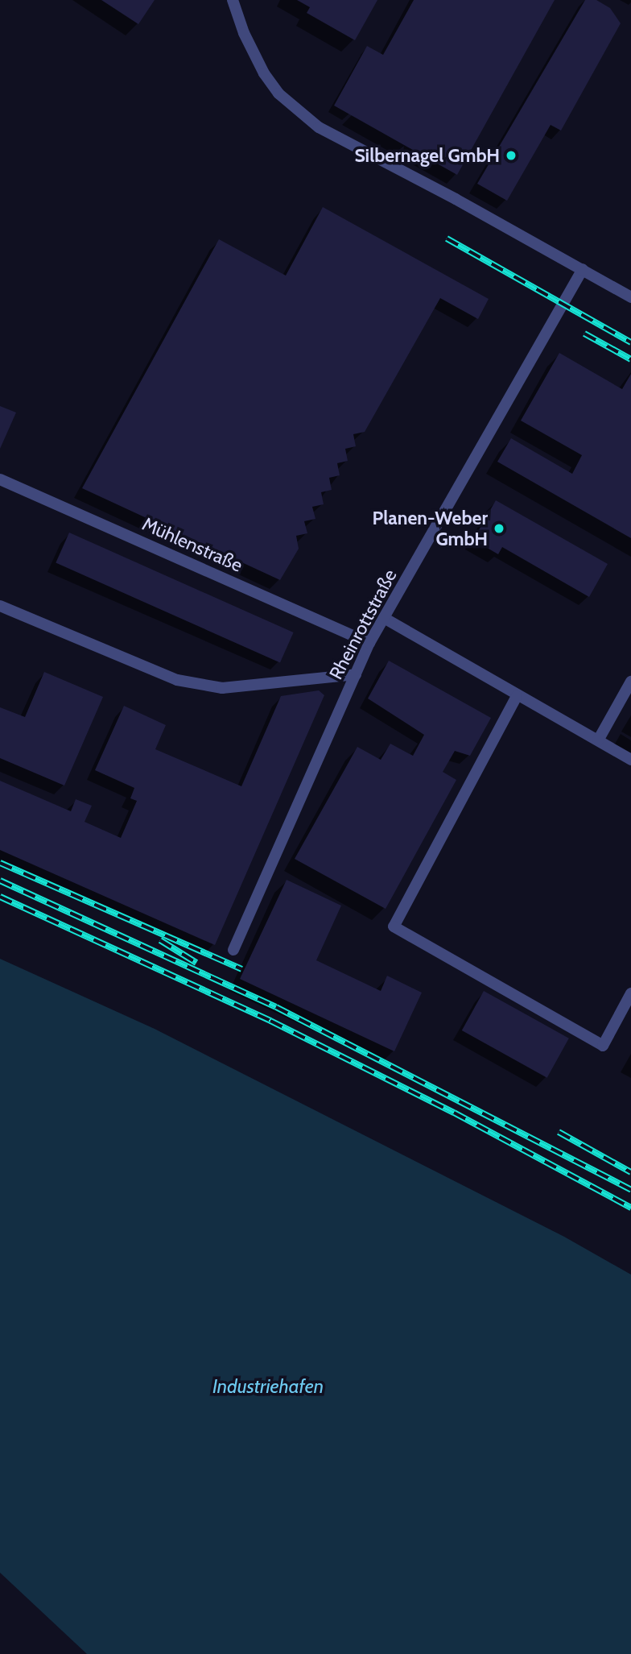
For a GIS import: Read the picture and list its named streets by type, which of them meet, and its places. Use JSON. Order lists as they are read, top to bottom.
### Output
{
  "streets": {
    "street": ["Mühlenstraße", "Rheinrottstraße"]
  },
  "crossings": [
    ["Mühlenstraße", "Rheinrottstraße"]
  ],
  "water": ["Industriehafen"],
  "places": ["Silbernagel GmbH", "Planen-Weber GmbH"]
}
